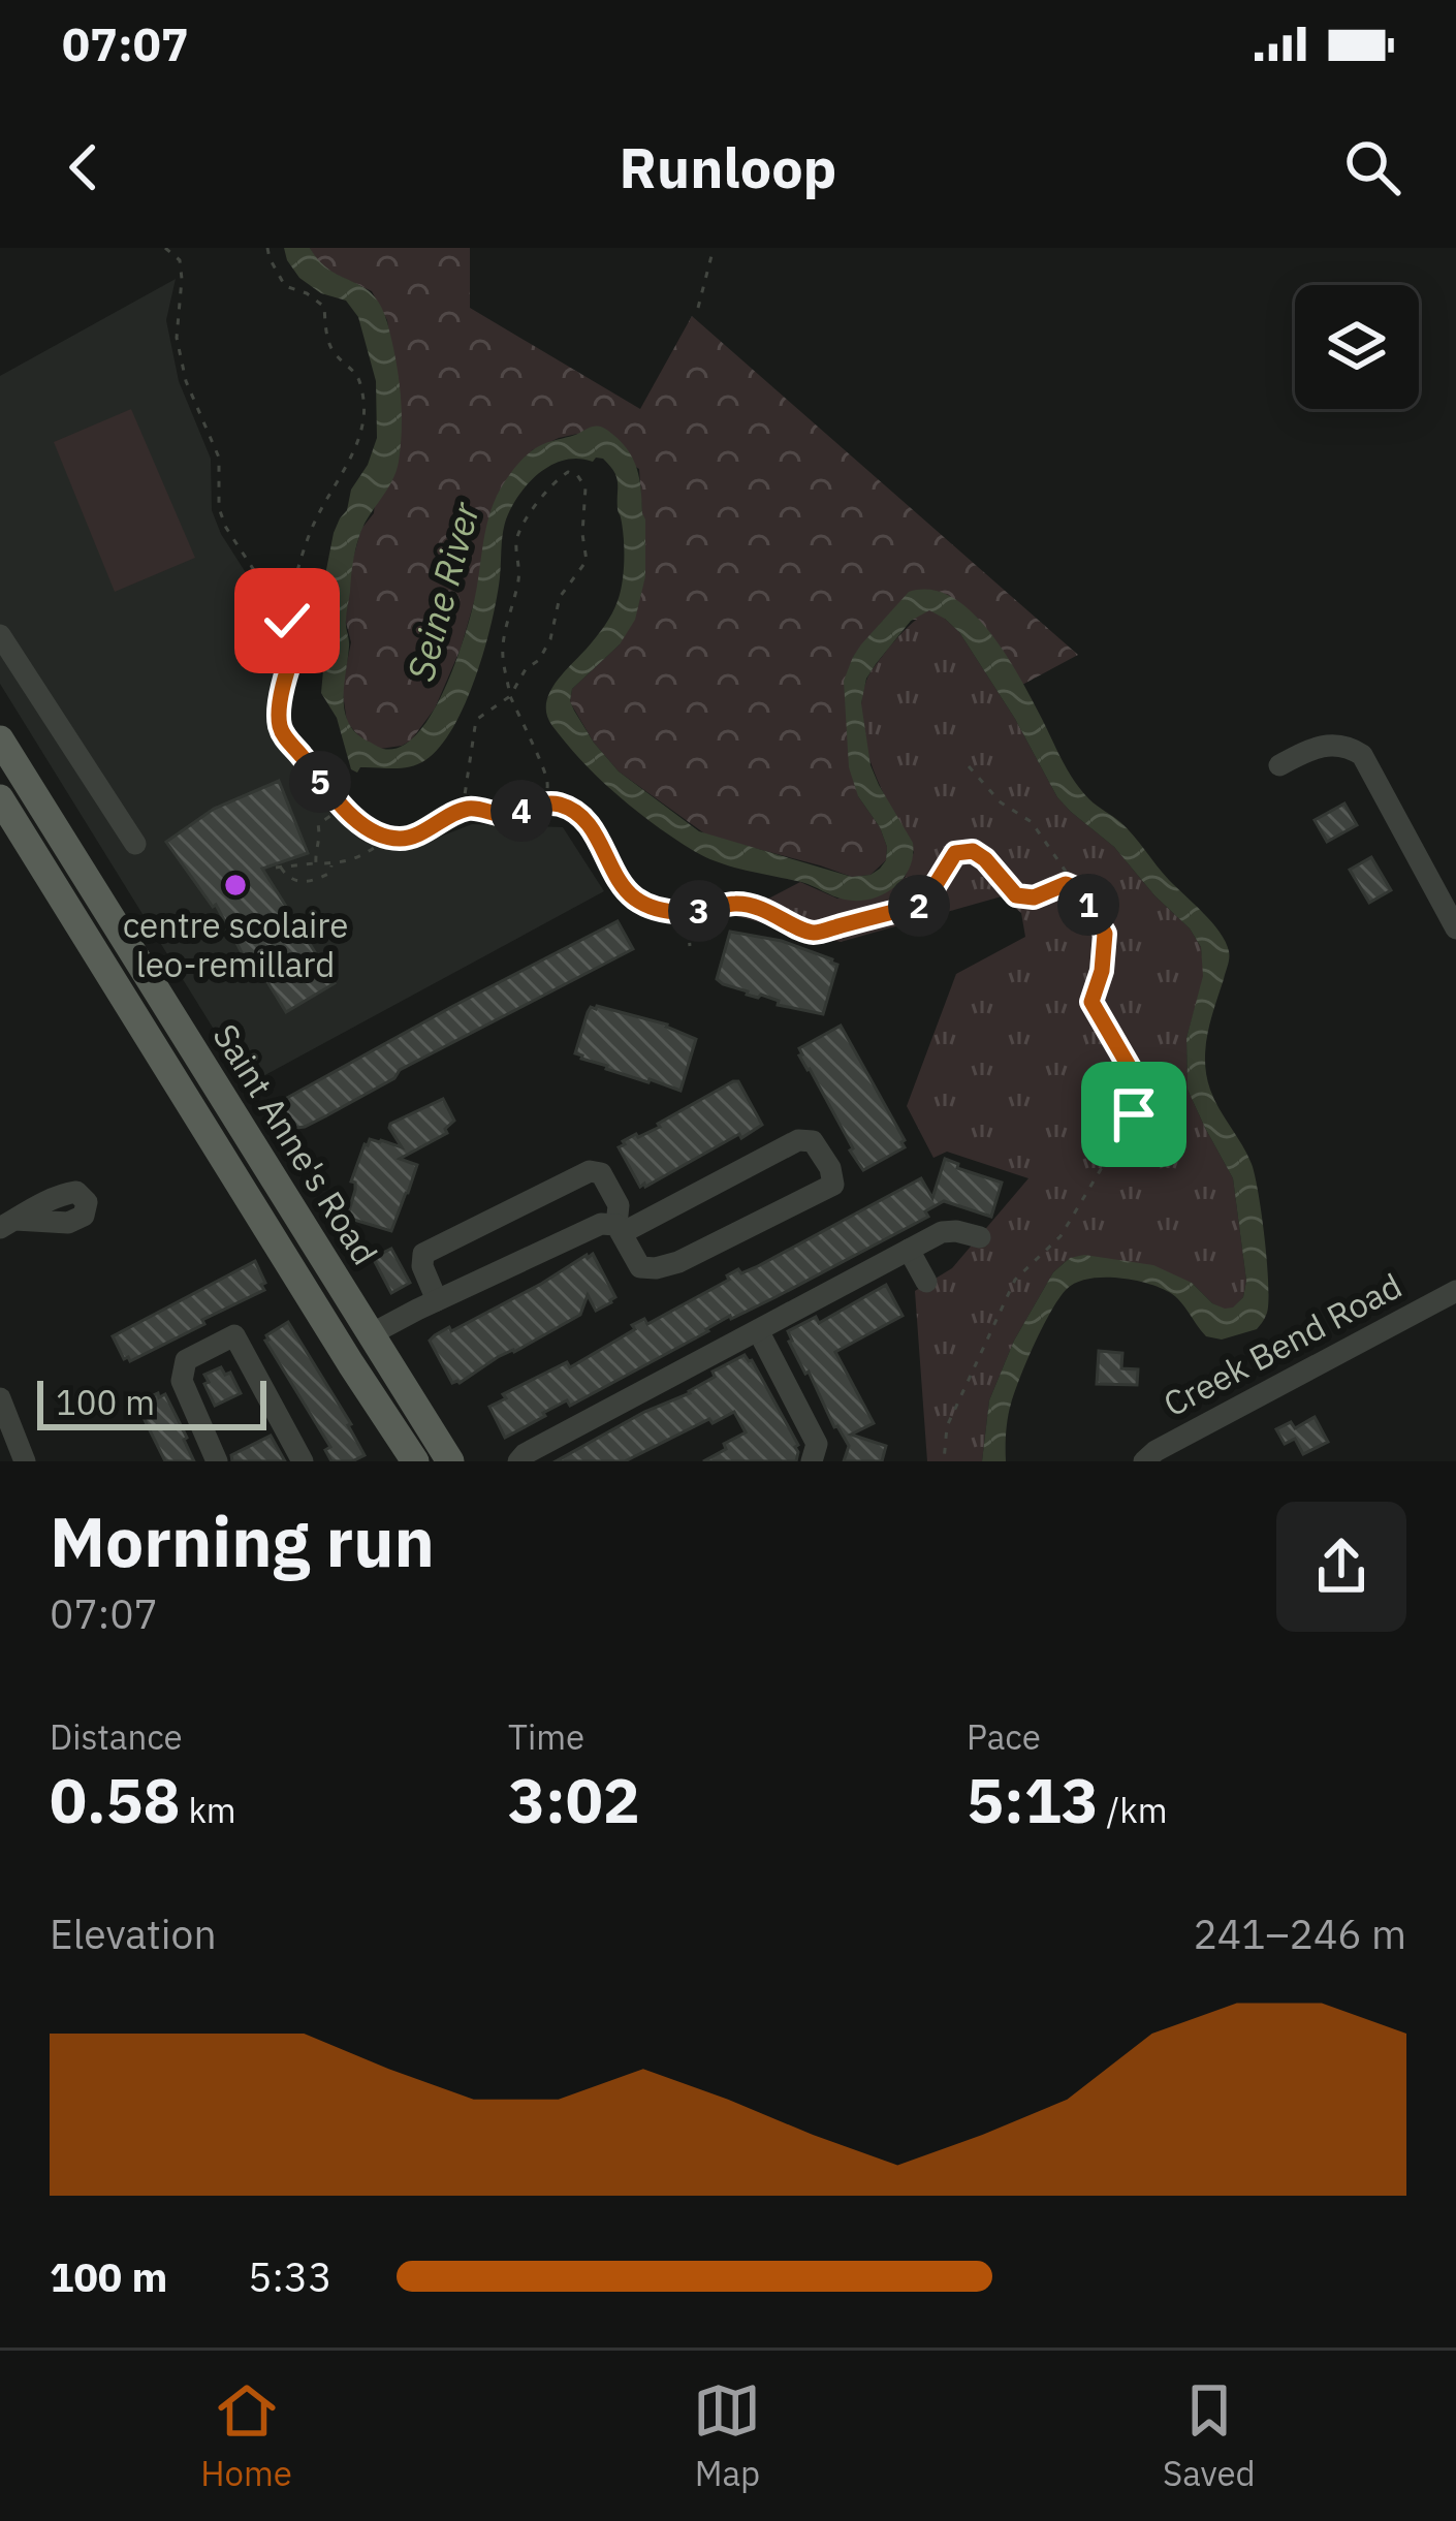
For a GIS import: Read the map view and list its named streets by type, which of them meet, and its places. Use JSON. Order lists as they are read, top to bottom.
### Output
{
  "streets": {
    "main road": ["Saint Anne's Road"],
    "street": ["Creek Bend Road"]
  },
  "water": ["Seine River"],
  "places": ["centre scolaire leo-remillard"],
  "scale_bar": "100 m",
  "page": {
    "status": "07:07",
    "header": "Runloop",
    "pins": [
      "5",
      "4",
      "1",
      "2",
      "3"
    ],
    "scale": "100 m",
    "heading": ["Morning run", "07:07"],
    "stats": [
      ["Distance", "0.58 km"],
      ["Time", "3:02"],
      ["Pace", "5:13 /km"]
    ],
    "chart": ["Elevation", "241–246 m"],
    "list": [
      {
        "name": "100 m",
        "note": "5:33"
      }
    ],
    "tabs": ["Home", "Map", "Saved"]
  }
}
